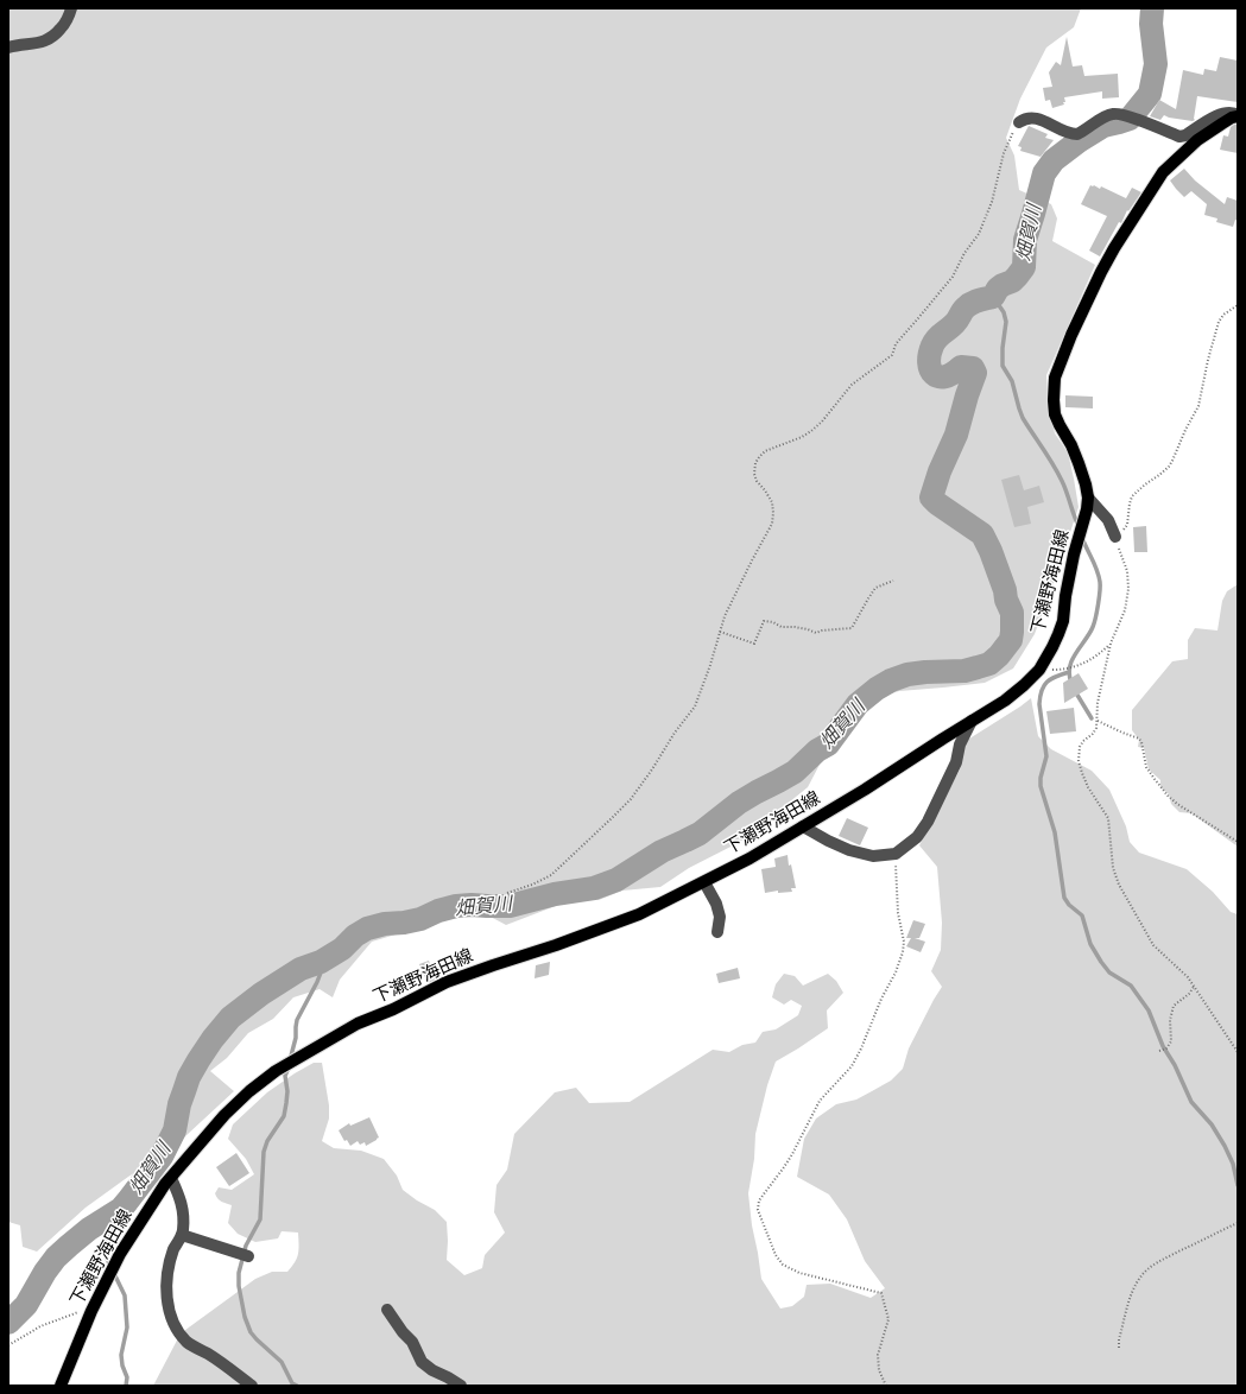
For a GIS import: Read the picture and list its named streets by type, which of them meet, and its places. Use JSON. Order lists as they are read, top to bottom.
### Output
{
  "streets": {
    "main road": ["下瀬野海田線"]
  },
  "water": ["畑賀川"]
}
